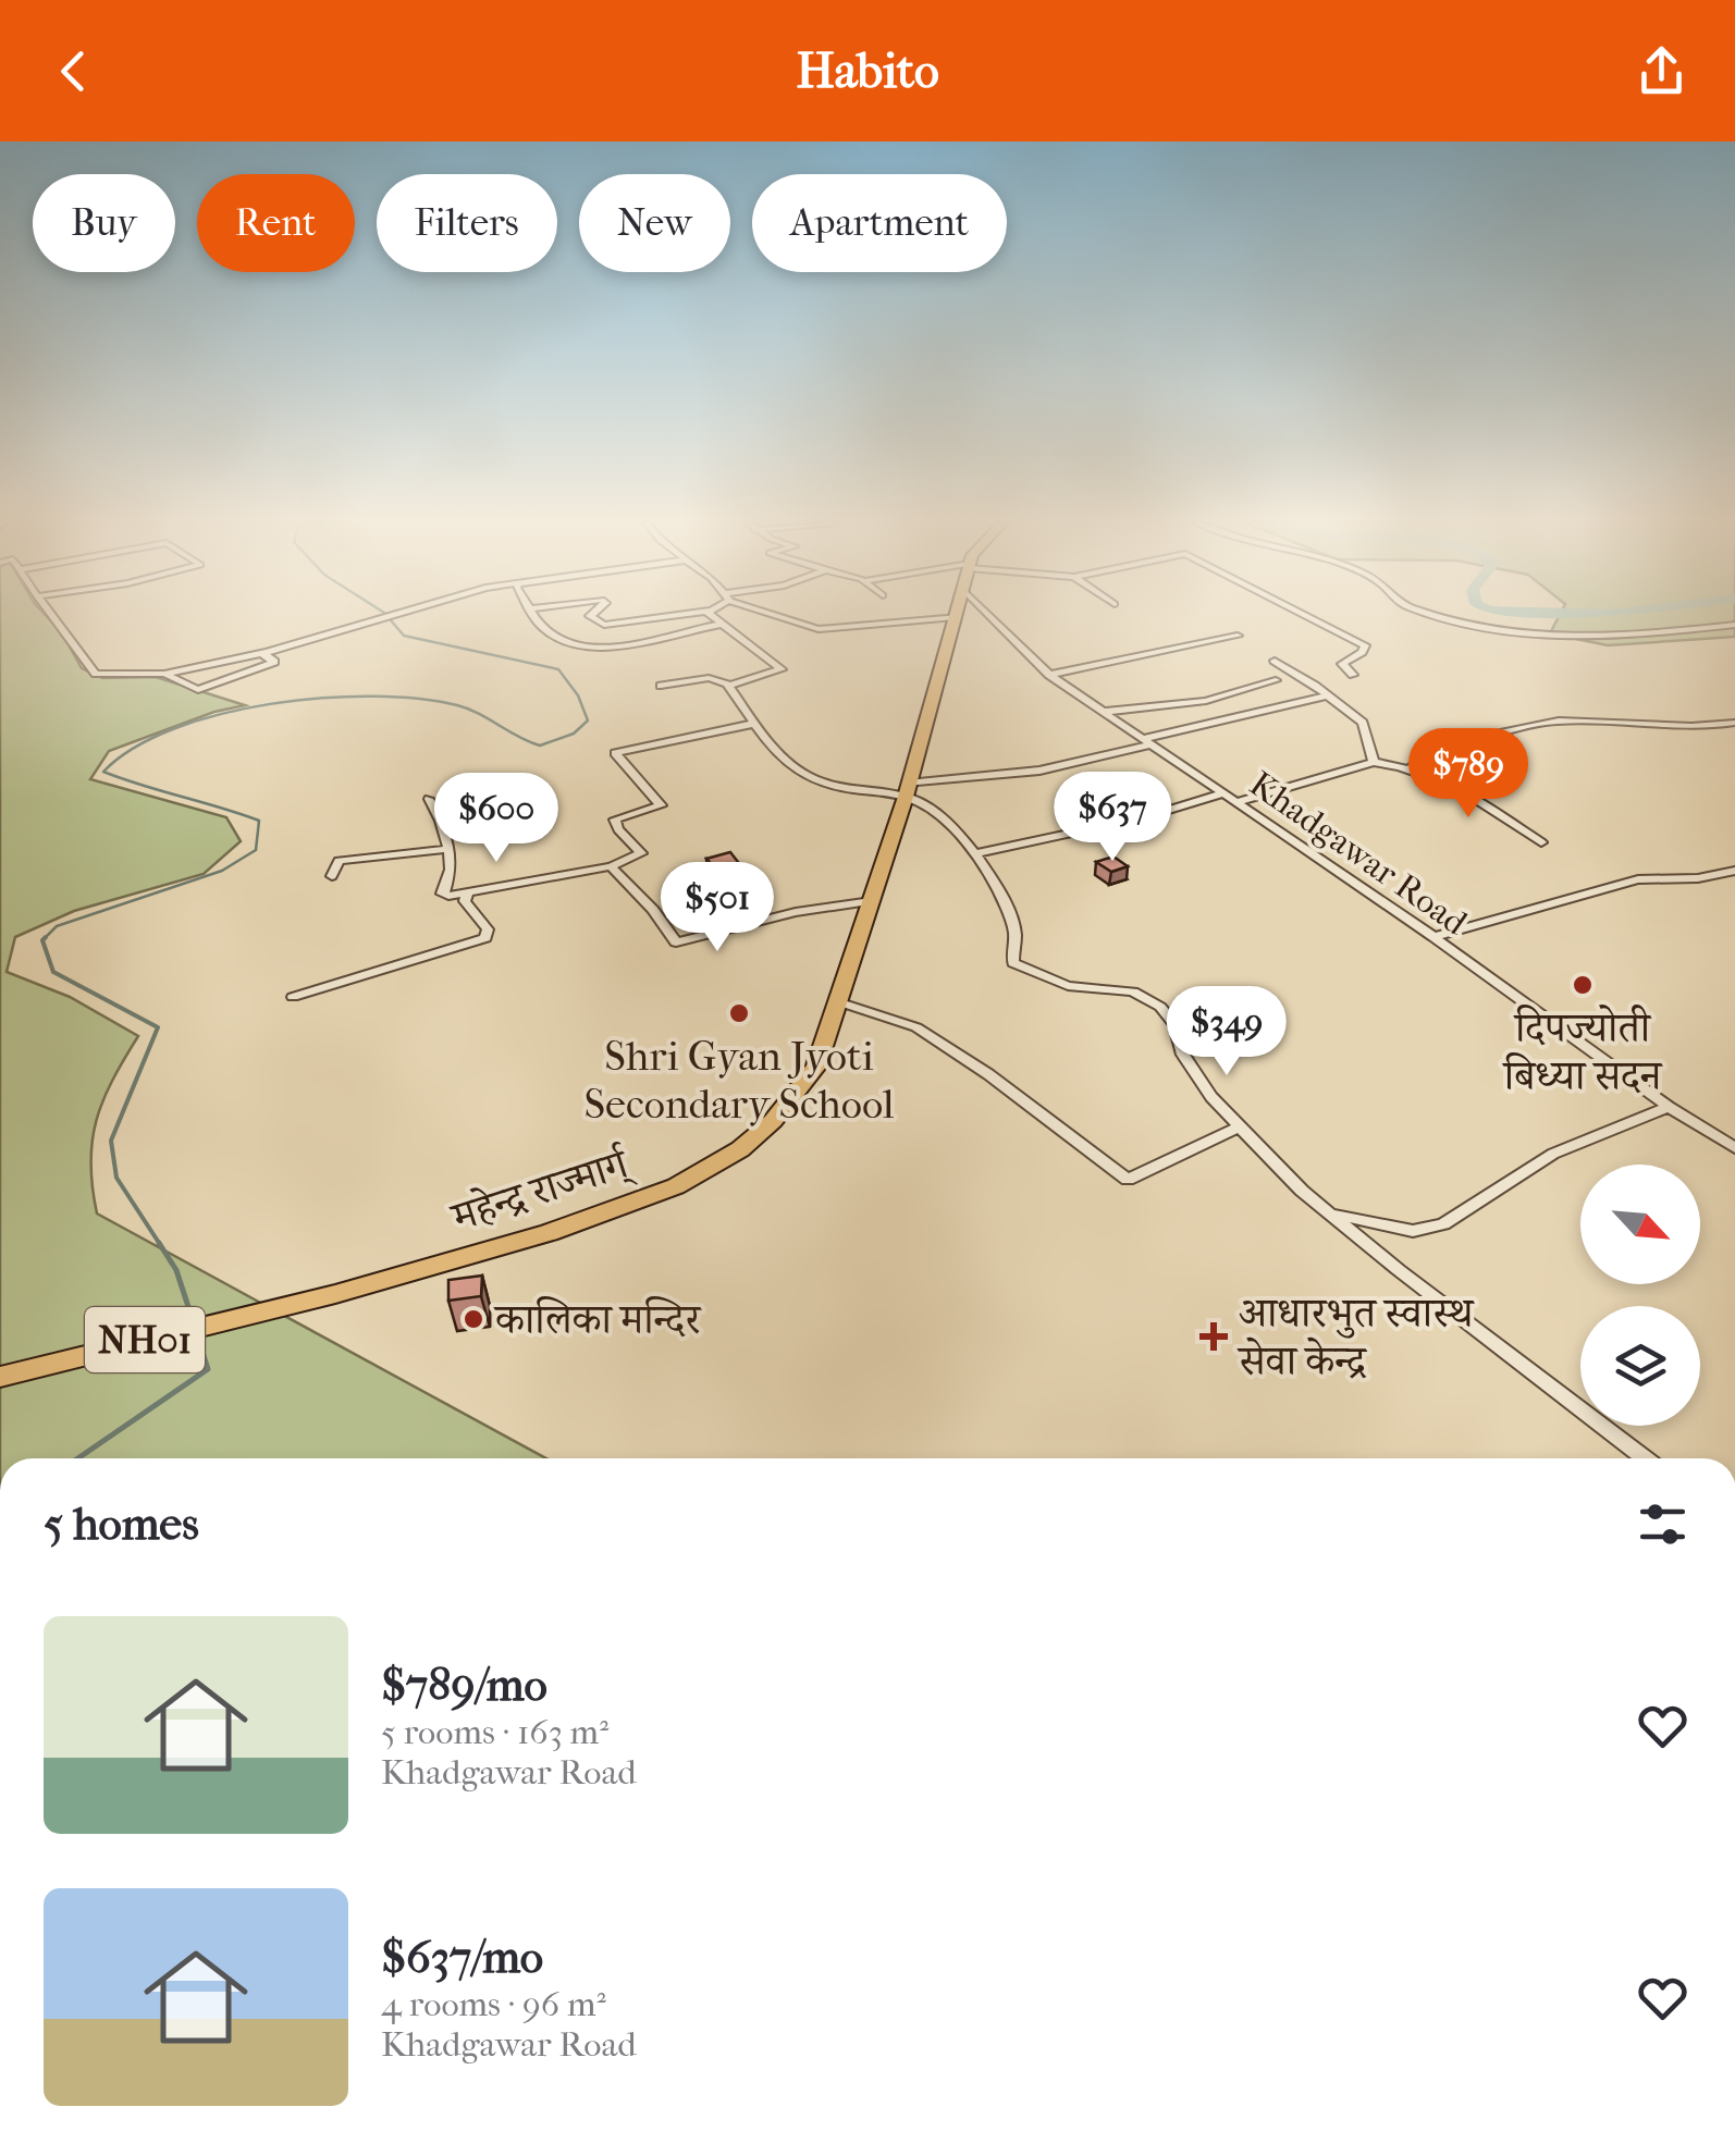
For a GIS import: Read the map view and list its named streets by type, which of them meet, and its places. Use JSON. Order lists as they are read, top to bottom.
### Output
{
  "streets": {
    "highway": ["महेन्द्र राज्मार्ग्", "NH01"],
    "street": ["Khadgawar Road"]
  },
  "places": {
    "other": ["दिपज्योती बिध्या सदन", "Shri Gyan Jyoti Secondary School", "कालिका मन्दिर"],
    "health": ["आधारभुत स्वास्थ सेवा केन्द्र"]
  },
  "north": "bottom right",
  "page": {
    "header": "Habito",
    "chip": [
      "Buy",
      "Rent",
      "Filters",
      "New",
      "Apartment"
    ],
    "price": [
      "$789",
      "$637",
      "$600",
      "$501",
      "$349"
    ],
    "heading": "5 homes",
    "list": [
      {
        "name": "$789/mo",
        "note": "5 rooms · 163 m² · Khadgawar Road"
      },
      {
        "name": "$637/mo",
        "note": "4 rooms · 96 m² · Khadgawar Road"
      }
    ]
  }
}
